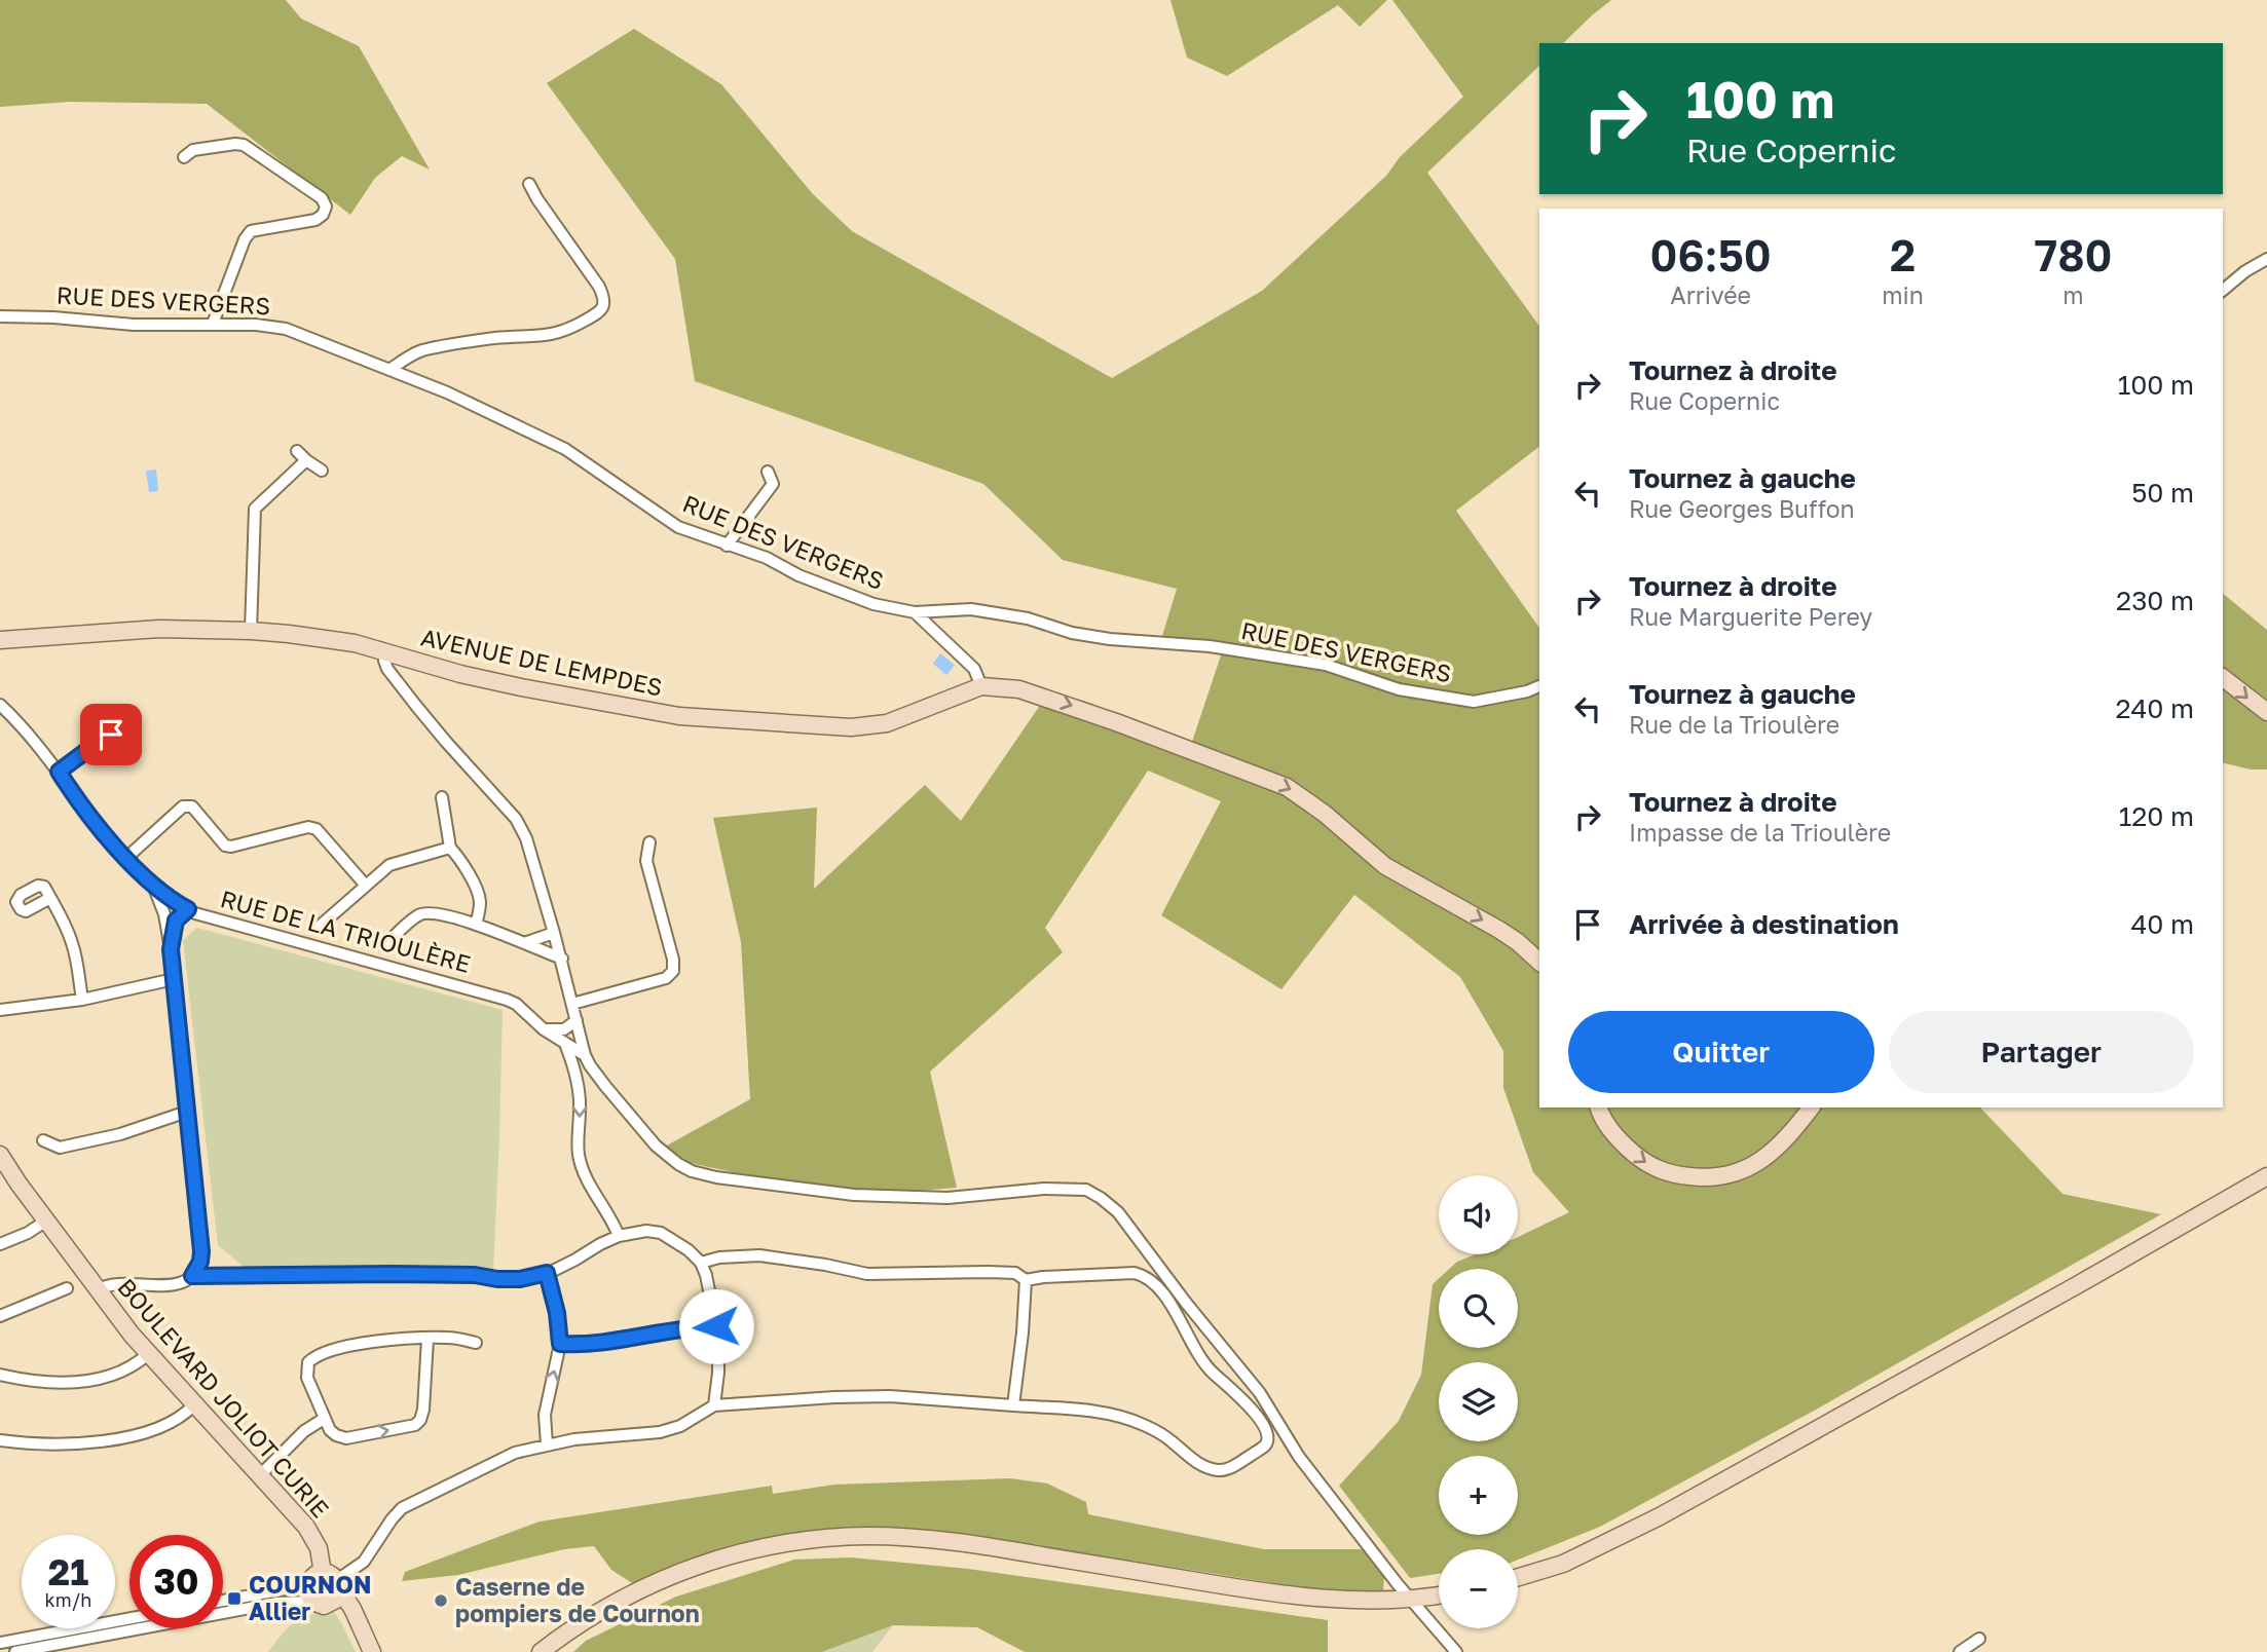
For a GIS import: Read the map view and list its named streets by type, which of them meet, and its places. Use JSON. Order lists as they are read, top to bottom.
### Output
{
  "streets": {
    "street": [
      "RUE DES VERGERS",
      "AVENUE DE LEMPDES",
      "RUE DE LA TRIOULÈRE",
      "BOULEVARD JOLIOT CURIE"
    ]
  },
  "places": {
    "transit": ["COURNON Allier"],
    "other": ["Caserne de pompiers de Cournon"]
  },
  "page": {
    "turn": ["100 m", "Rue Copernic"],
    "eta": [
      "06:50",
      "Arrivée",
      "2",
      "min",
      "780",
      "m"
    ],
    "list": [
      {
        "name": "Tournez à droite",
        "note": "Rue Copernic",
        "value": "100 m"
      },
      {
        "name": "Tournez à gauche",
        "note": "Rue Georges Buffon",
        "value": "50 m"
      },
      {
        "name": "Tournez à droite",
        "note": "Rue Marguerite Perey",
        "value": "230 m"
      },
      {
        "name": "Tournez à gauche",
        "note": "Rue de la Trioulère",
        "value": "240 m"
      },
      {
        "name": "Tournez à droite",
        "note": "Impasse de la Trioulère",
        "value": "120 m"
      },
      {
        "name": "Arrivée à destination",
        "value": "40 m"
      }
    ],
    "buttons": ["Quitter", "Partager"],
    "map_buttons": ["+", "−"],
    "speed": "21 km/h",
    "limit": "30"
  }
}
